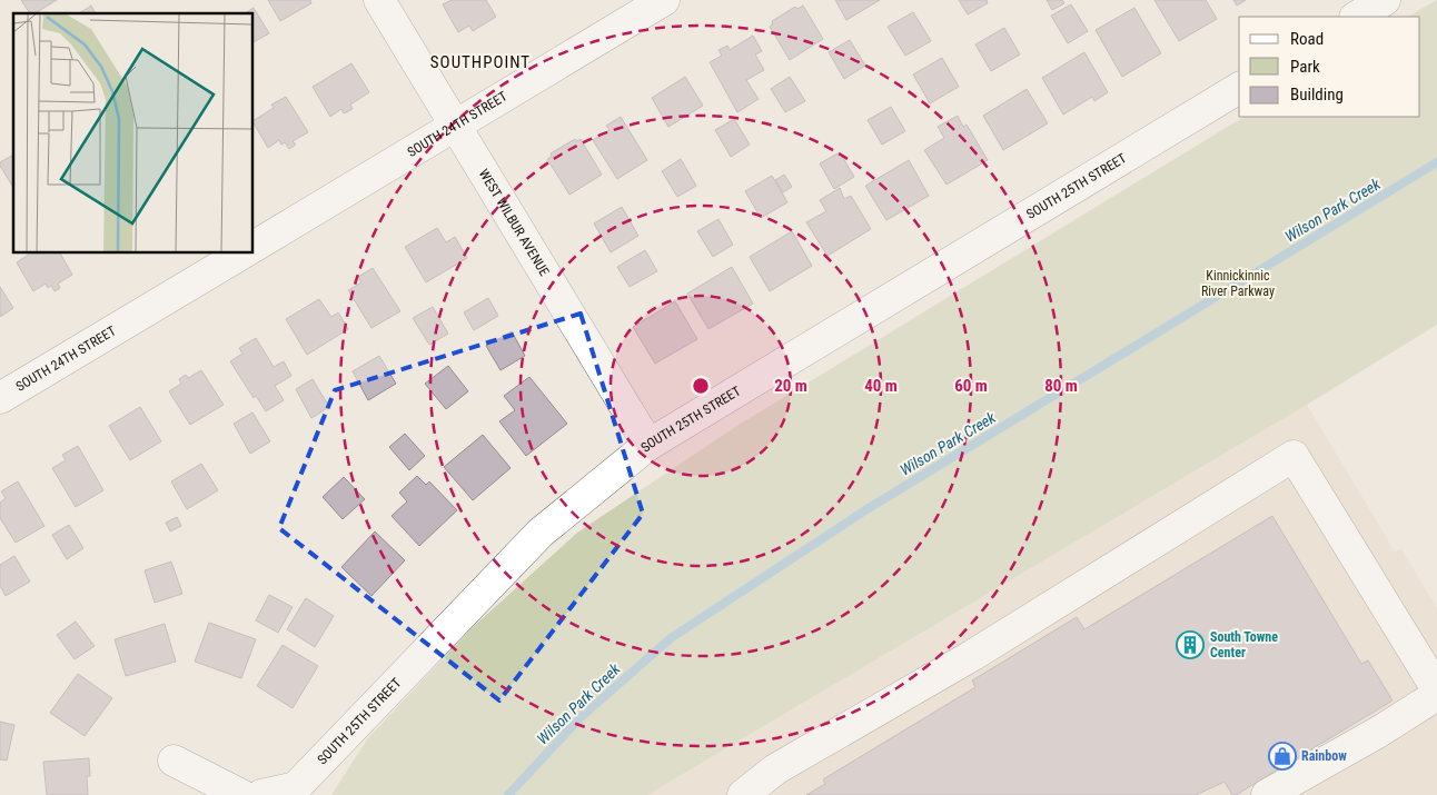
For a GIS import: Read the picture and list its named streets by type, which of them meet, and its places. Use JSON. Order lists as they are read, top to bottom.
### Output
{
  "streets": {
    "street": ["SOUTH 24TH STREET", "SOUTH 25TH STREET", "WEST WILBUR AVENUE"]
  },
  "crossings": [
    ["SOUTH 24TH STREET", "WEST WILBUR AVENUE"],
    ["SOUTH 25TH STREET", "WEST WILBUR AVENUE"]
  ],
  "districts": ["SOUTHPOINT"],
  "water": ["Wilson Park Creek"],
  "parks": ["Kinnickinnic River Parkway"],
  "places": {
    "building": ["South Towne Center"],
    "shop": ["Rainbow"]
  },
  "legend": ["Road", "Park", "Building"],
  "rings": [
    "20 m",
    "40 m",
    "60 m",
    "80 m"
  ]
}
